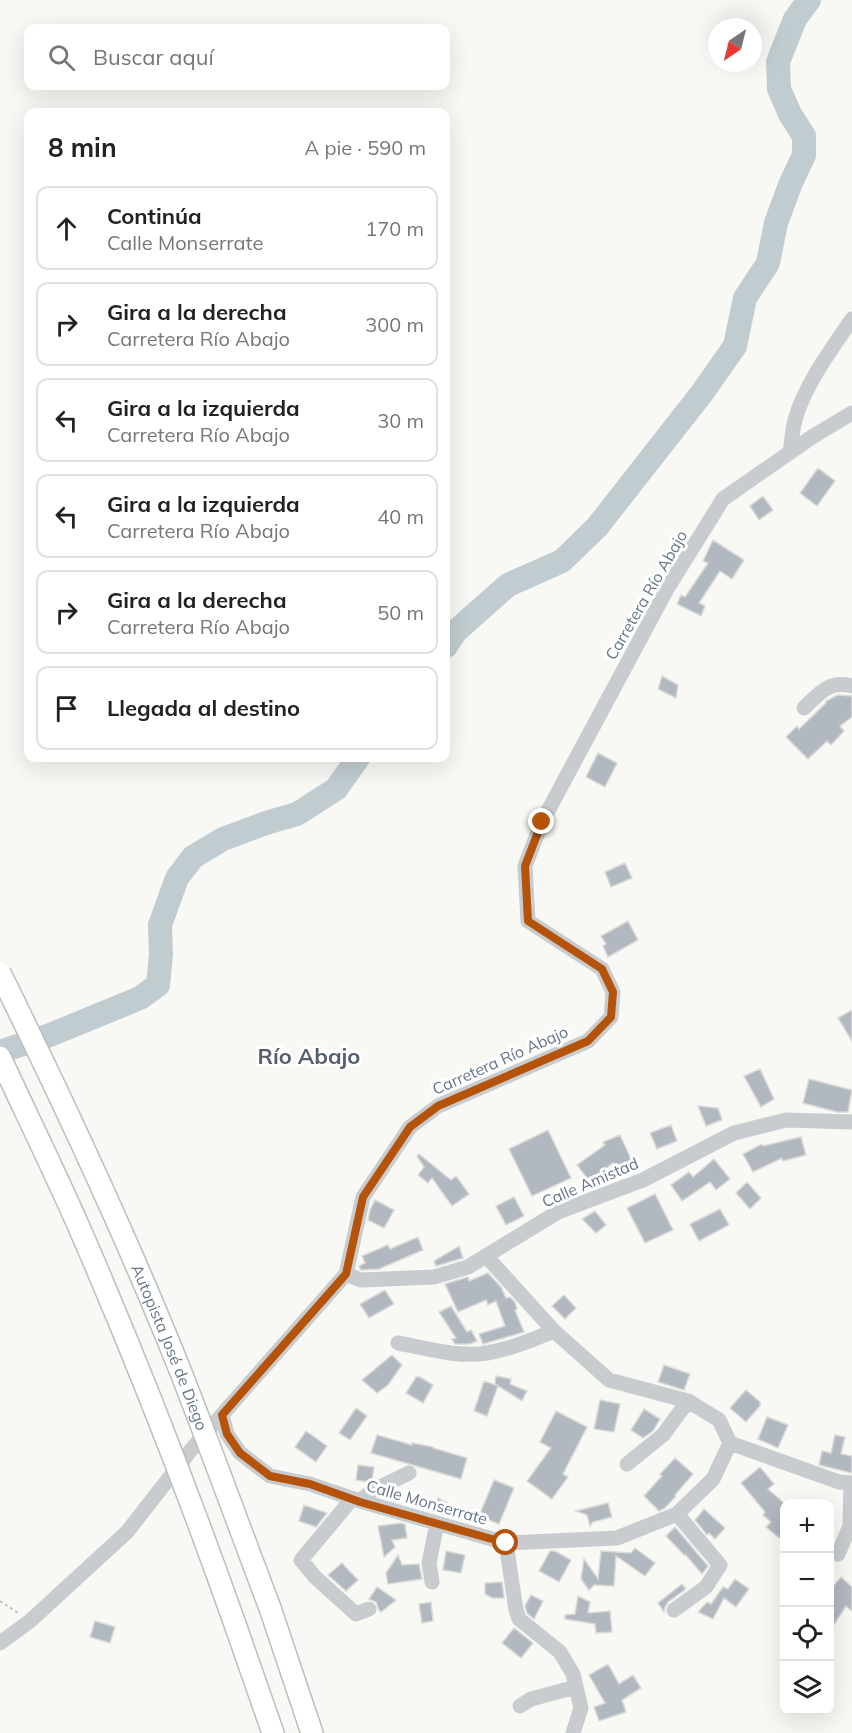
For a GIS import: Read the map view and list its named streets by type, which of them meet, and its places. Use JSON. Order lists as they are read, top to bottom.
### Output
{
  "streets": {
    "highway": ["Autopista José de Diego"],
    "street": ["Carretera Río Abajo", "Calle Amistad", "Calle Monserrate"]
  },
  "crossings": [
    ["Carretera Río Abajo", "Calle Amistad"],
    ["Carretera Río Abajo", "Calle Monserrate"]
  ],
  "districts": ["Río Abajo"],
  "north": "bottom left",
  "page": {
    "search": "Buscar aquí",
    "heading": ["8 min", "A pie · 590 m"],
    "list": [
      ["Continúa", "Calle Monserrate", "170 m"],
      ["Gira a la derecha", "Carretera Río Abajo", "300 m"],
      ["Gira a la izquierda", "Carretera Río Abajo", "30 m"],
      ["Gira a la izquierda", "Carretera Río Abajo", "40 m"],
      ["Gira a la derecha", "Carretera Río Abajo", "50 m"],
      "Llegada al destino"
    ],
    "map_buttons": ["+", "−"]
  }
}
